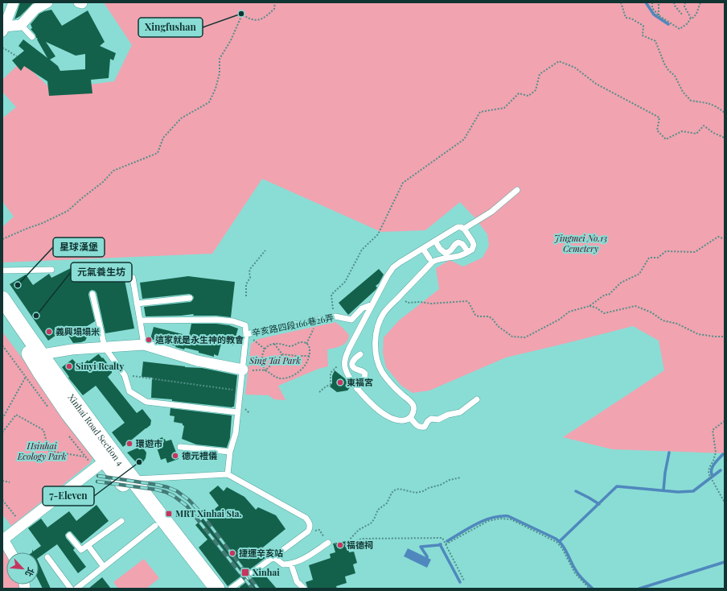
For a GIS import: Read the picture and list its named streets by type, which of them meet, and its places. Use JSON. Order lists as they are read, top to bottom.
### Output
{
  "streets": {
    "main road": ["Xinhai Road Section 4"],
    "lane": ["辛亥路四段166巷26弄"]
  },
  "parks": ["Jingmei No.13 Cemetery", "Sing Tai Park", "Hsinhai Ecology Park"],
  "places": {
    "other": [
      "Xingfushan",
      "星球漢堡",
      "元氣養生坊",
      "義興塌塌米",
      "這家就是永生神的教會",
      "Sinyi Realty",
      "東福宮",
      "環遊市",
      "德元禮儀",
      "7-Eleven",
      "福德祠",
      "捷運辛亥站"
    ],
    "transit": ["MRT Xinhai Sta.", "Xinhai"]
  },
  "north": "bottom right"
}
